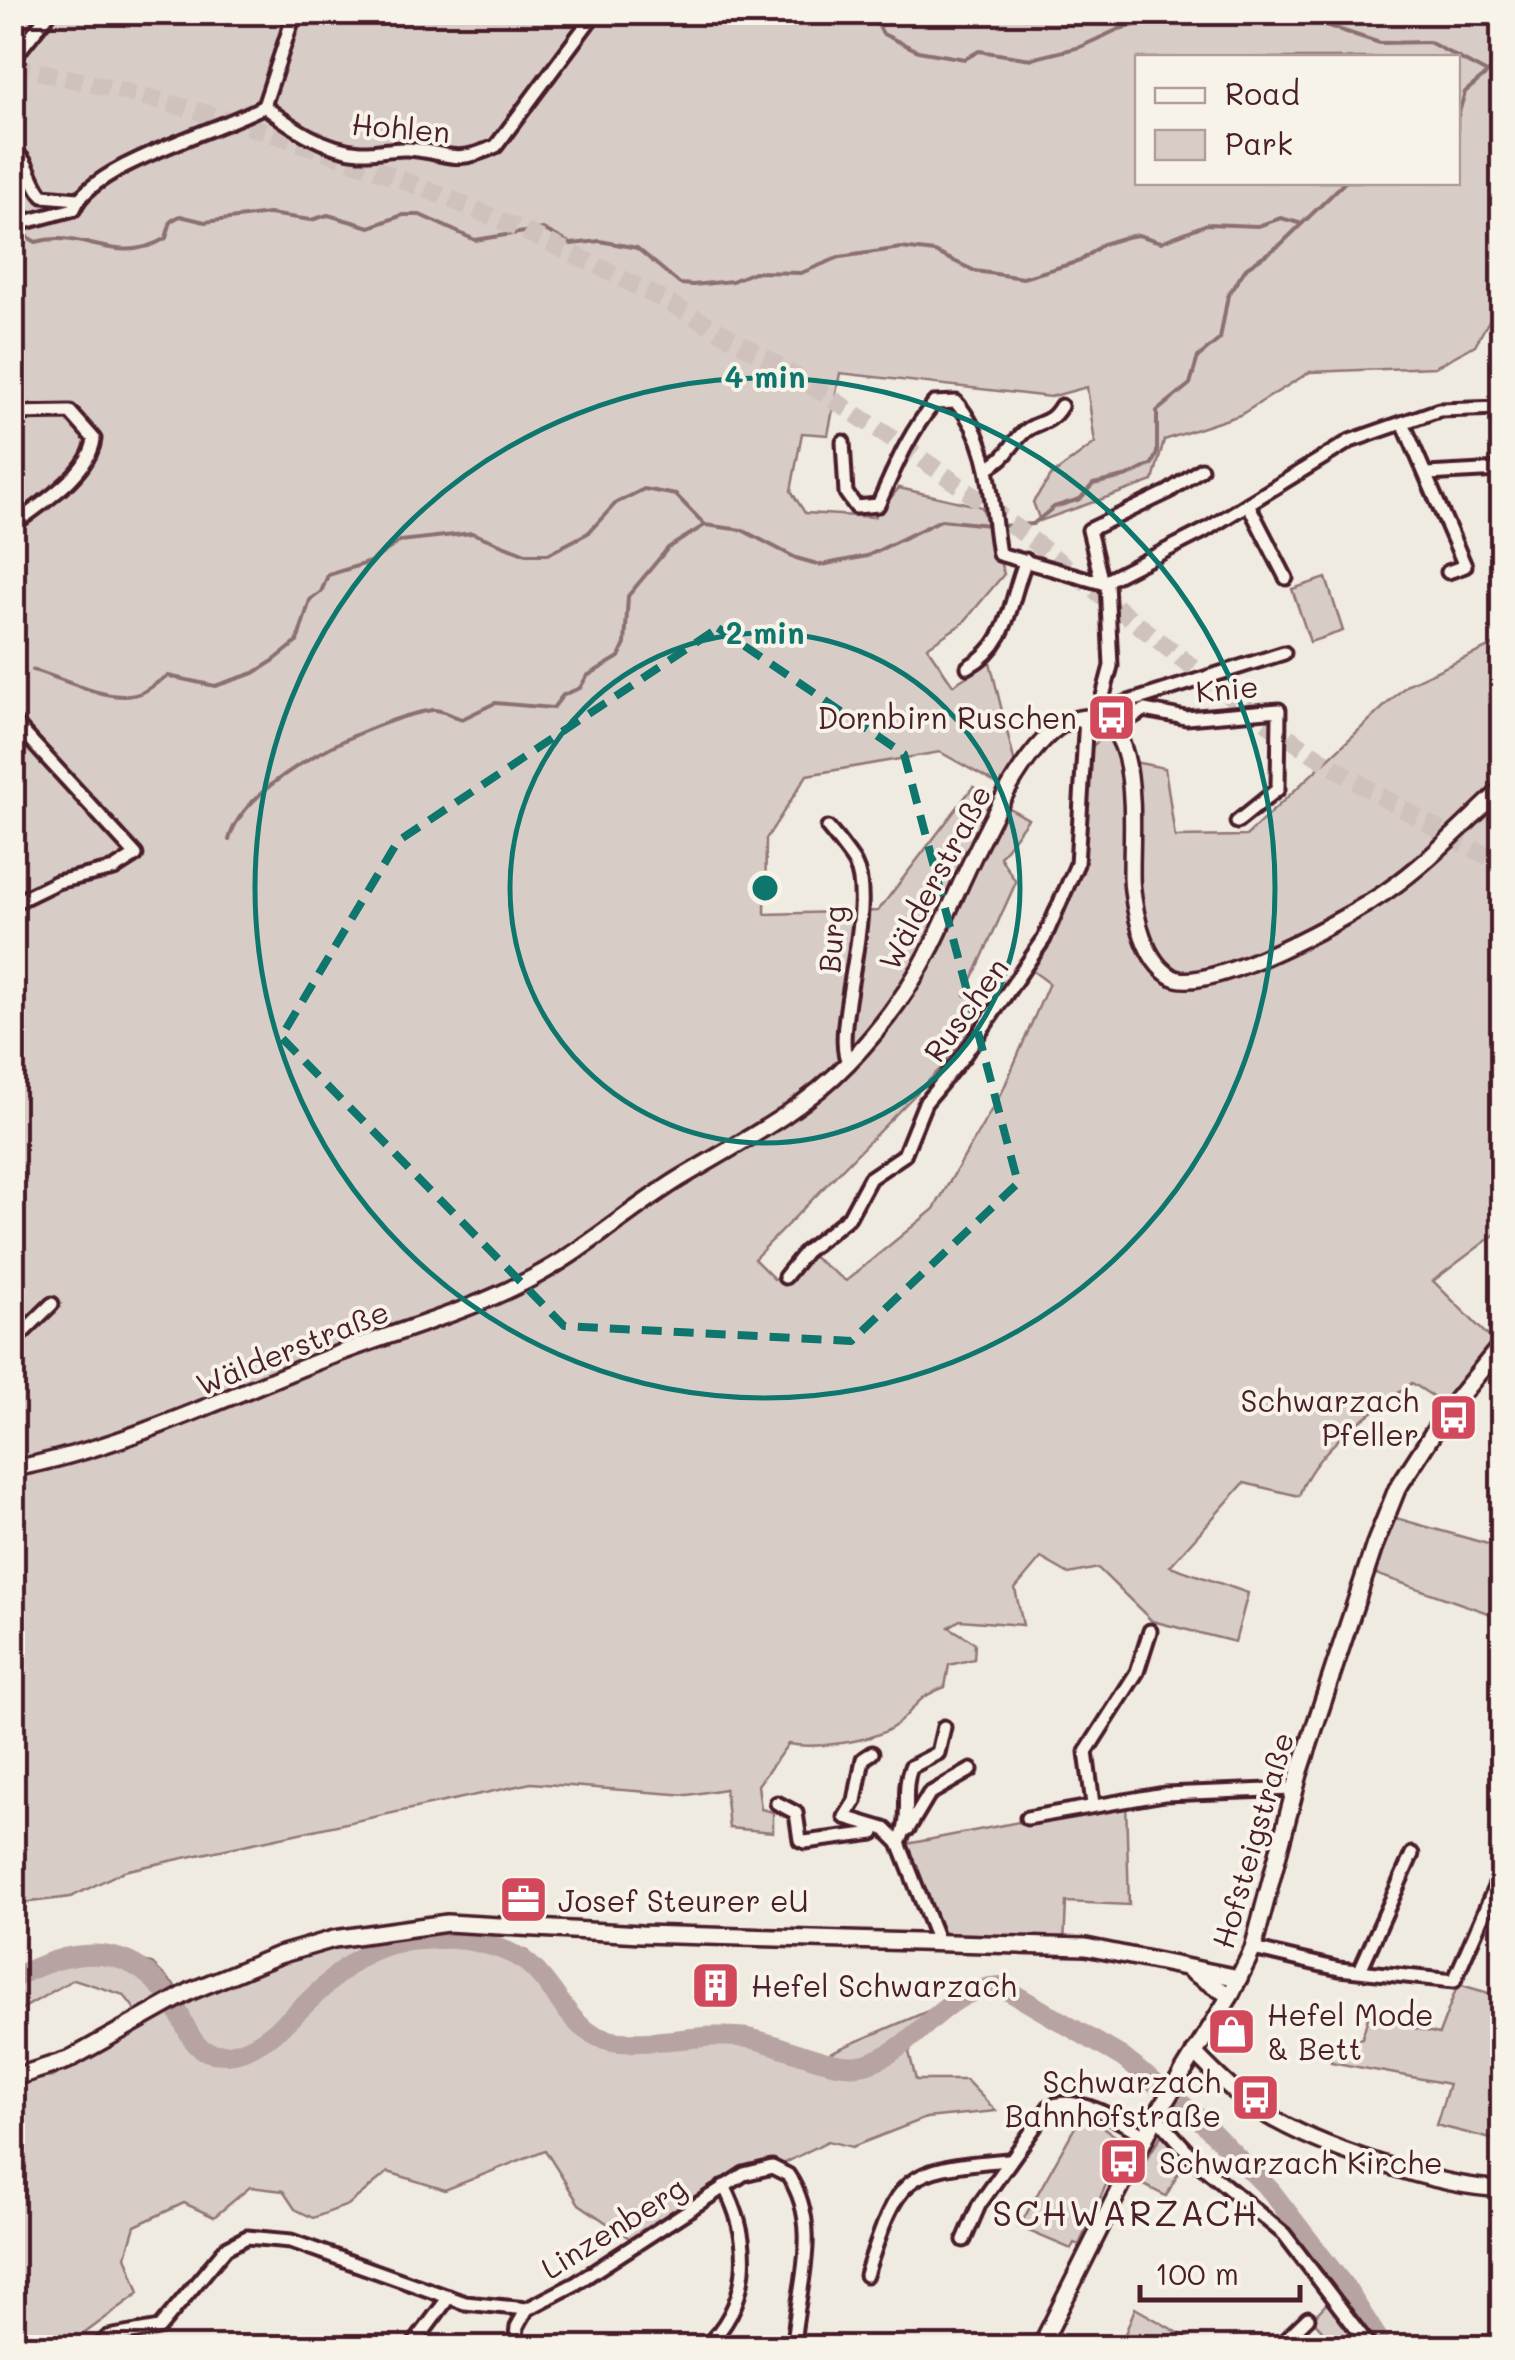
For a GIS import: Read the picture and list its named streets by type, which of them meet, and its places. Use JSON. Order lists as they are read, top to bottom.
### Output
{
  "streets": {
    "main road": ["Hofsteigstraße"],
    "street": [
      "Hohlen",
      "Knie",
      "Wälderstraße",
      "Burg",
      "Ruschen",
      "Linzenberg"
    ]
  },
  "crossings": [
    ["Knie", "Wälderstraße"],
    ["Knie", "Ruschen"],
    ["Wälderstraße", "Burg"],
    ["Wälderstraße", "Ruschen"]
  ],
  "districts": ["SCHWARZACH"],
  "places": {
    "bus stop": [
      "Dornbirn Ruschen",
      "Schwarzach Pfeller",
      "Schwarzach Bahnhofstraße",
      "Schwarzach Kirche"
    ],
    "office": ["Josef Steurer eU"],
    "building": ["Hefel Schwarzach"],
    "shop": ["Hefel Mode & Bett"]
  },
  "legend": ["Road", "Park"],
  "scale_bar": "100 m",
  "rings": ["4 min", "2 min"]
}
